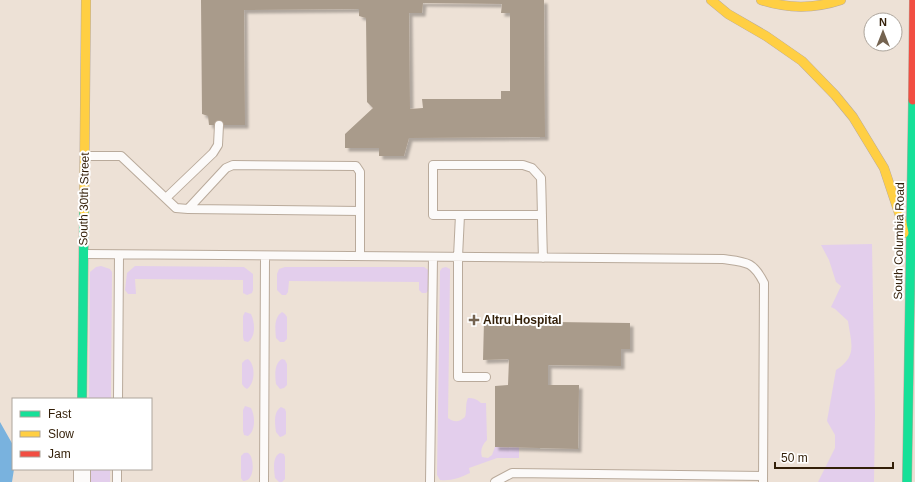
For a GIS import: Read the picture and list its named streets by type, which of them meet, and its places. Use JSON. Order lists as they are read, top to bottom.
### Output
{
  "streets": {
    "main road": ["South 30th Street", "South Columbia Road"]
  },
  "places": {
    "health": ["Altru Hospital"]
  },
  "legend": ["Fast", "Slow", "Jam"],
  "scale_bar": "50 m",
  "north": "top"
}
